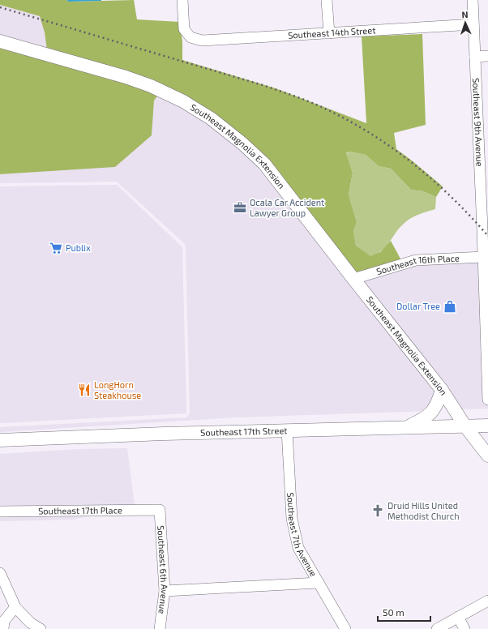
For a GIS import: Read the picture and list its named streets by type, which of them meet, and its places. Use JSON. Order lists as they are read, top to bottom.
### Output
{
  "streets": {
    "main road": ["Southeast Magnolia Extension", "Southeast 17th Street"],
    "street": [
      "Southeast 14th Street",
      "Southeast 9th Avenue",
      "Southeast 16th Place",
      "Southeast 17th Place",
      "Southeast 7th Avenue",
      "Southeast 6th Avenue"
    ]
  },
  "crossings": [
    ["Southeast 14th Street", "Southeast 9th Avenue"],
    ["Southeast 9th Avenue", "Southeast 16th Place"],
    ["Southeast Magnolia Extension", "Southeast 16th Place"],
    ["Southeast Magnolia Extension", "Southeast 17th Street"],
    ["Southeast 17th Street", "Southeast 7th Avenue"],
    ["Southeast 17th Place", "Southeast 6th Avenue"]
  ],
  "places": {
    "office": ["Ocala Car Accident Lawyer Group"],
    "supermarket": ["Publix"],
    "shop": ["Dollar Tree"],
    "restaurant": ["LongHorn Steakhouse"],
    "church": ["Druid Hills United Methodist Church"]
  },
  "scale_bar": "50 m",
  "north": "top"
}
